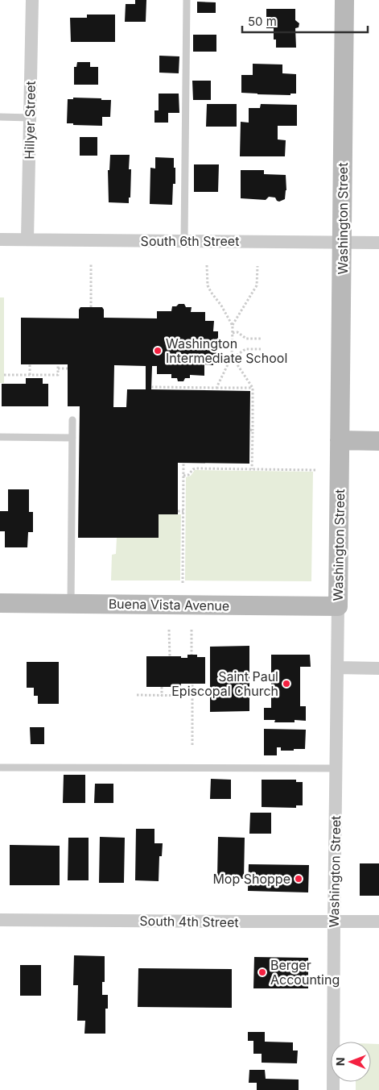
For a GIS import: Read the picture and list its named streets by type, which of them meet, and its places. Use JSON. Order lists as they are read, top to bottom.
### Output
{
  "streets": {
    "street": [
      "Hillyer Street",
      "Washington Street",
      "South 6th Street",
      "Buena Vista Avenue",
      "South 4th Street"
    ]
  },
  "crossings": [
    ["Hillyer Street", "South 6th Street"],
    ["Washington Street", "South 6th Street"],
    ["Washington Street", "Buena Vista Avenue"],
    ["Washington Street", "South 4th Street"]
  ],
  "places": [
    "Washington Intermediate School",
    "Saint Paul Episcopal Church",
    "Mop Shoppe",
    "Berger Accounting"
  ],
  "scale_bar": "50 m",
  "north": "left"
}
